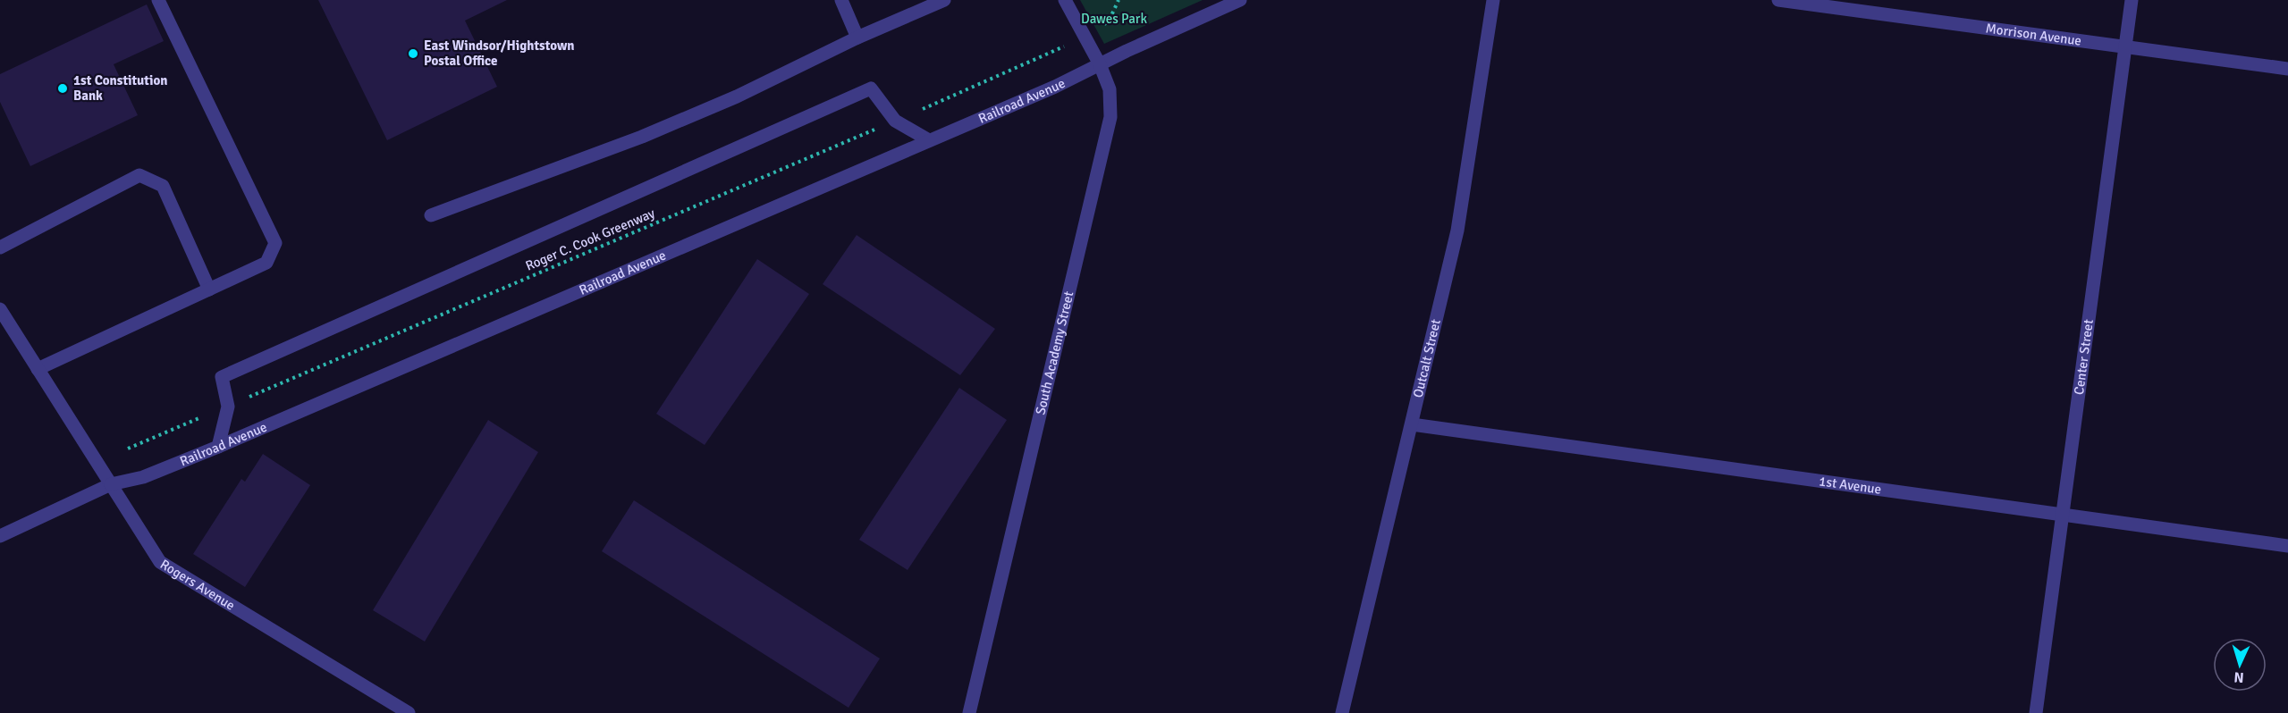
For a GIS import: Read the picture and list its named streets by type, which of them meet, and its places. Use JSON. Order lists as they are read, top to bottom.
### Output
{
  "streets": {
    "street": [
      "Morrison Avenue",
      "Railroad Avenue",
      "South Academy Street",
      "Center Street",
      "Outcalt Street",
      "1st Avenue",
      "Rogers Avenue"
    ],
    "path": ["Roger C. Cook Greenway"]
  },
  "crossings": [
    ["Morrison Avenue", "Center Street"],
    ["Railroad Avenue", "South Academy Street"],
    ["Railroad Avenue", "Rogers Avenue"],
    ["Center Street", "1st Avenue"],
    ["Outcalt Street", "1st Avenue"]
  ],
  "parks": ["Dawes Park"],
  "places": ["East Windsor/Hightstown Postal Office", "1st Constitution Bank"],
  "north": "bottom"
}
